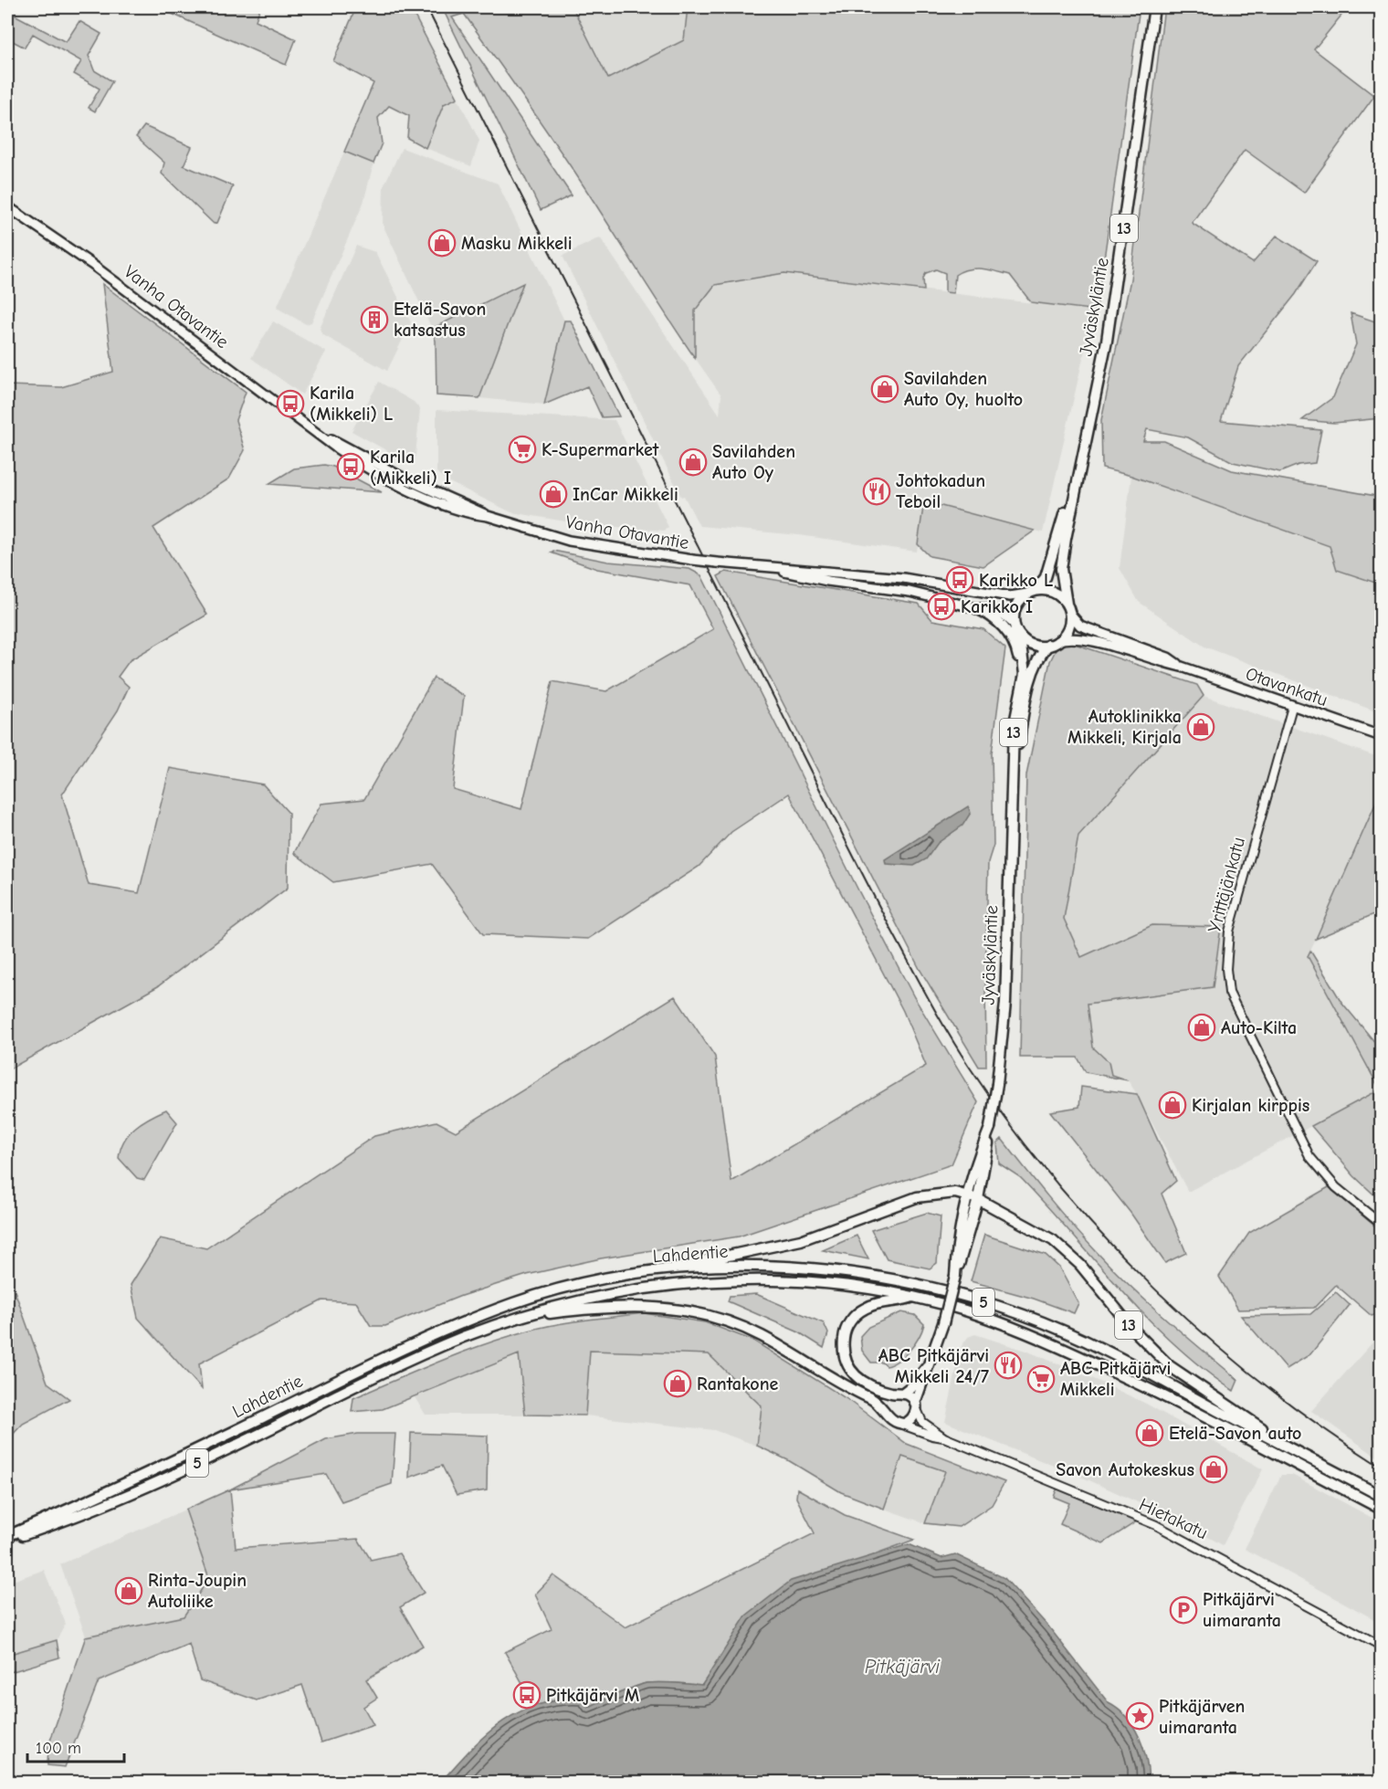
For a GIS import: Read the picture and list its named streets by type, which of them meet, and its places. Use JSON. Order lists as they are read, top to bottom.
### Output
{
  "streets": {
    "highway": [
      "13",
      "Jyväskyläntie",
      "Lahdentie",
      "5"
    ],
    "main road": ["Vanha Otavantie", "Otavankatu"],
    "street": ["Yrittäjänkatu", "Hietakatu"]
  },
  "crossings": [
    ["13", "Vanha Otavantie"],
    ["13", "Jyväskyläntie"],
    ["13", "Otavankatu"],
    ["13", "Lahdentie"],
    ["Vanha Otavantie", "Jyväskyläntie"],
    ["Vanha Otavantie", "Otavankatu"],
    ["Jyväskyläntie", "Otavankatu"],
    ["Jyväskyläntie", "Hietakatu"],
    ["Otavankatu", "Yrittäjänkatu"]
  ],
  "water": ["Pitkäjärvi"],
  "places": {
    "shop": [
      "Masku Mikkeli",
      "Savilahden Auto Oy, huolto",
      "Savilahden Auto Oy",
      "InCar Mikkeli",
      "Autoklinikka Mikkeli, Kirjala",
      "Auto-Kilta",
      "Kirjalan kirppis",
      "Rantakone",
      "Etelä-Savon auto",
      "Savon Autokeskus",
      "Rinta-Joupin Autoliike"
    ],
    "building": ["Etelä-Savon katsastus"],
    "bus stop": [
      "Karila (Mikkeli) L",
      "Karila (Mikkeli) I",
      "Karikko L",
      "Karikko I",
      "Pitkäjärvi M"
    ],
    "supermarket": ["K-Supermarket", "ABC Pitkäjärvi Mikkeli"],
    "restaurant": ["Johtokadun Teboil", "ABC Pitkäjärvi Mikkeli 24/7"],
    "parking": ["Pitkäjärvi uimaranta"],
    "place": ["Pitkäjärven uimaranta"]
  },
  "scale_bar": "100 m"
}
